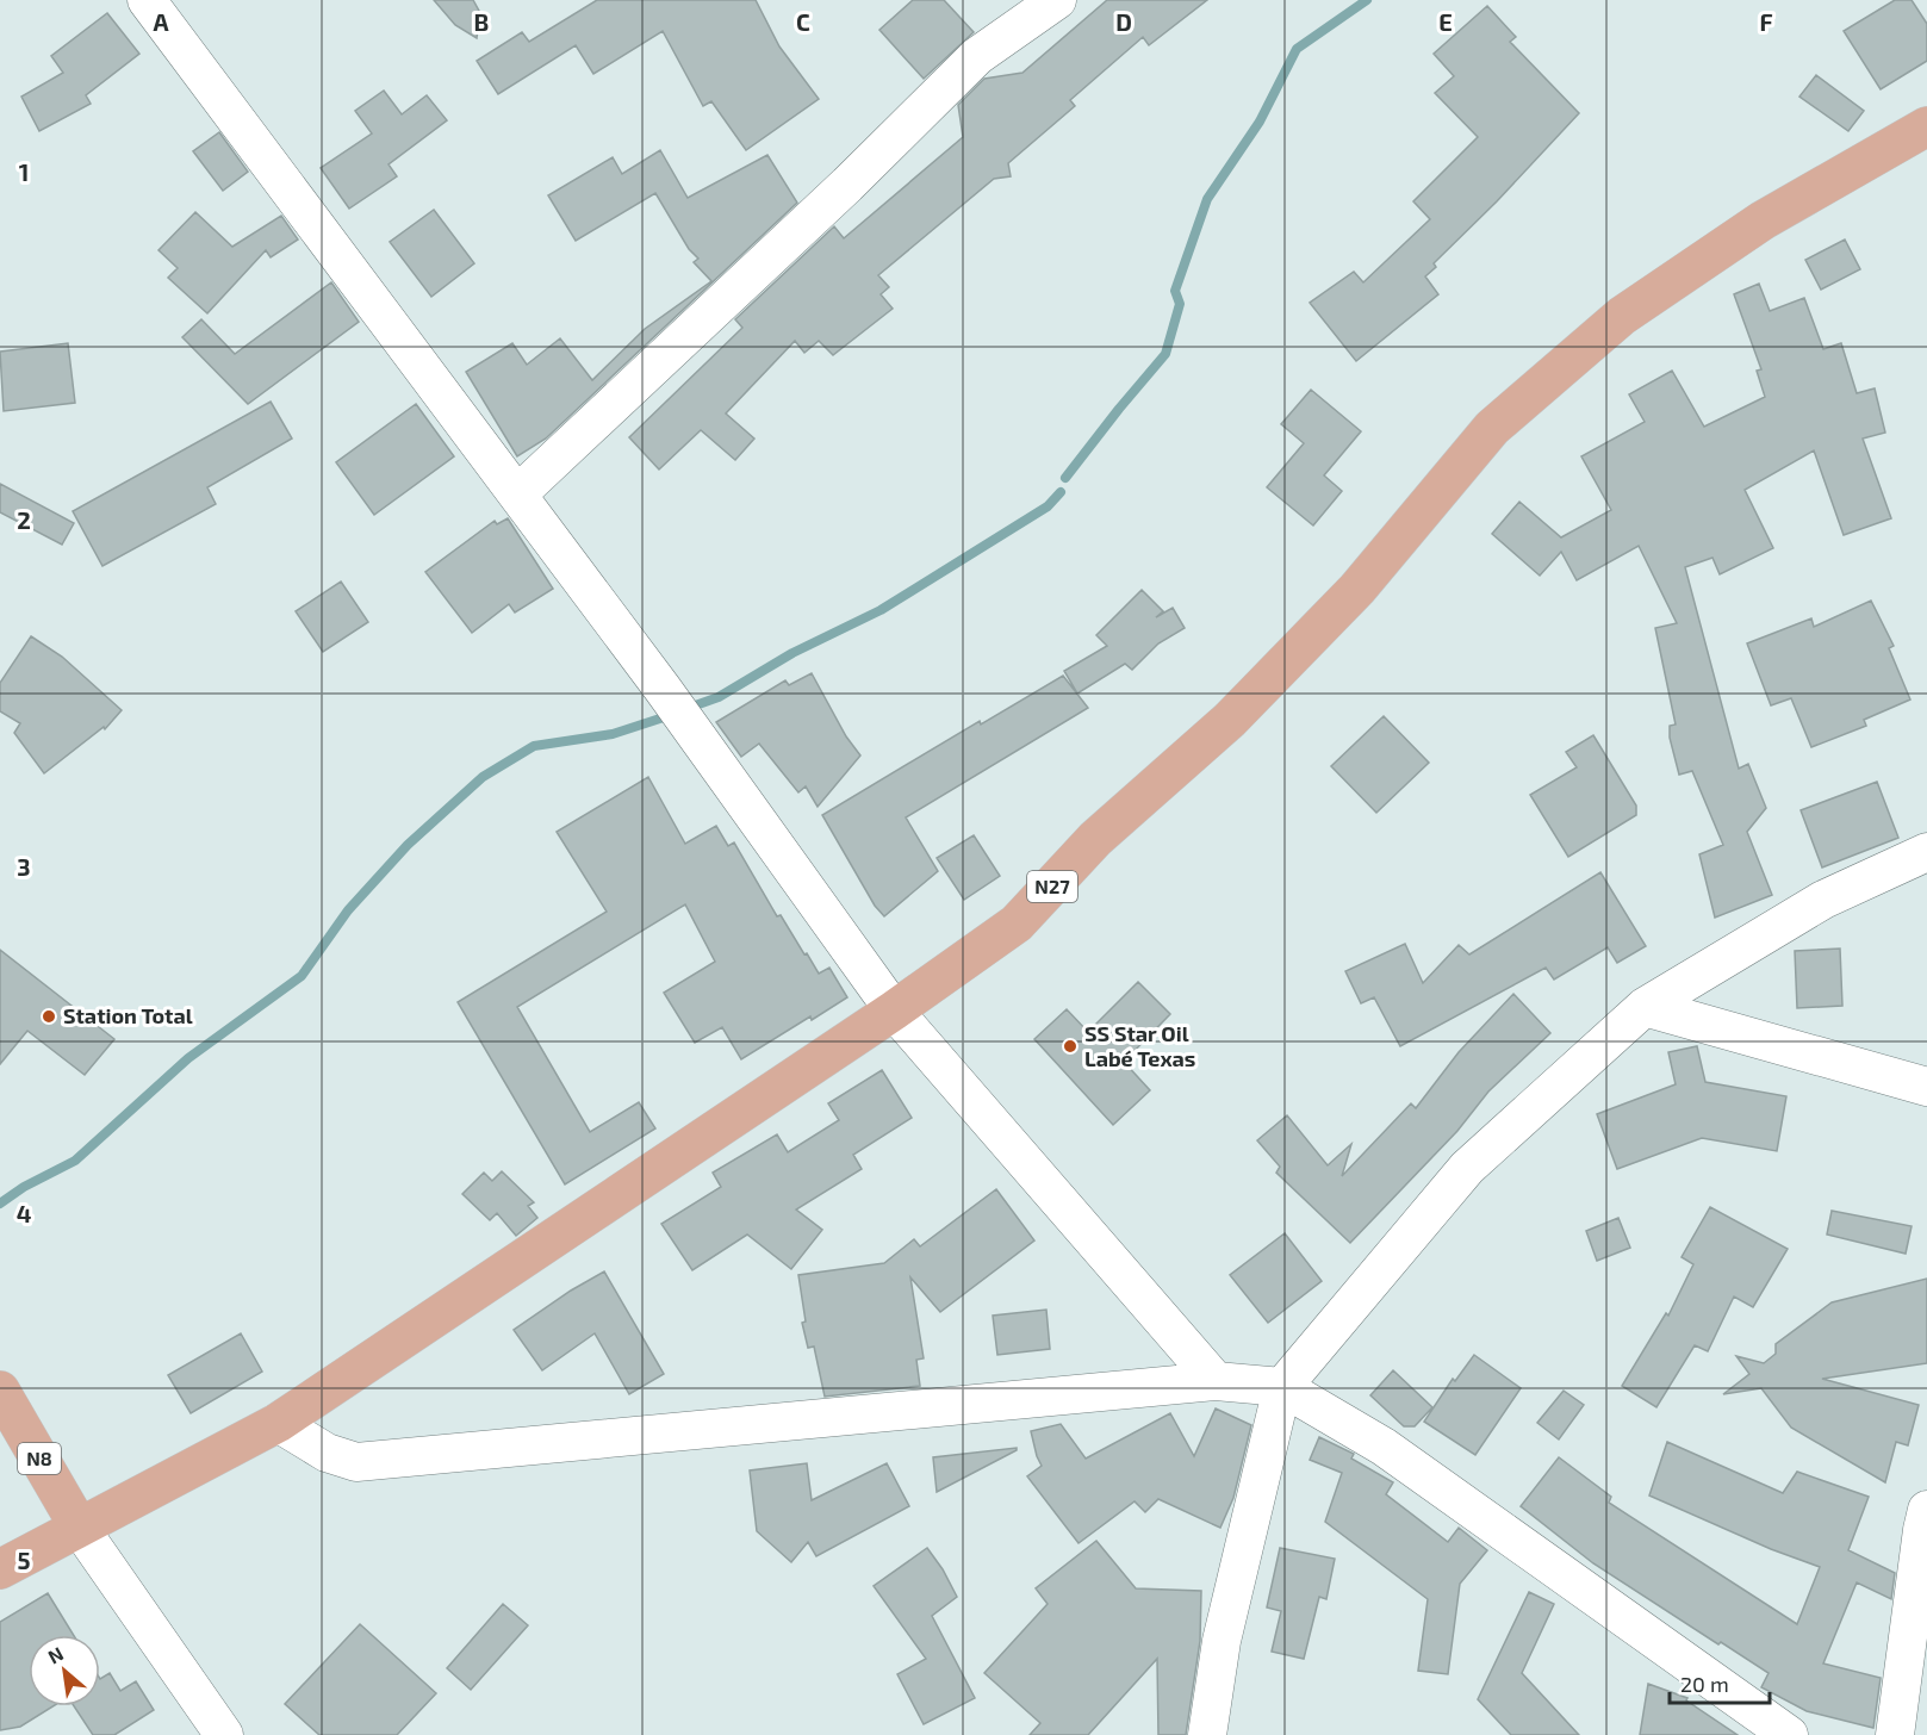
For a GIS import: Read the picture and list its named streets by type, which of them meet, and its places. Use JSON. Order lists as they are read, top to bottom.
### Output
{
  "streets": {
    "main road": ["N27", "N8"]
  },
  "crossings": [
    ["N27", "N8"]
  ],
  "places": ["Station Total", "SS Star Oil Labé Texas"],
  "scale_bar": "20 m",
  "north": "top left",
  "grid": {
    "columns": [
      "A",
      "B",
      "C",
      "D",
      "E",
      "F"
    ],
    "rows": [
      "1",
      "2",
      "3",
      "4",
      "5"
    ]
  }
}
